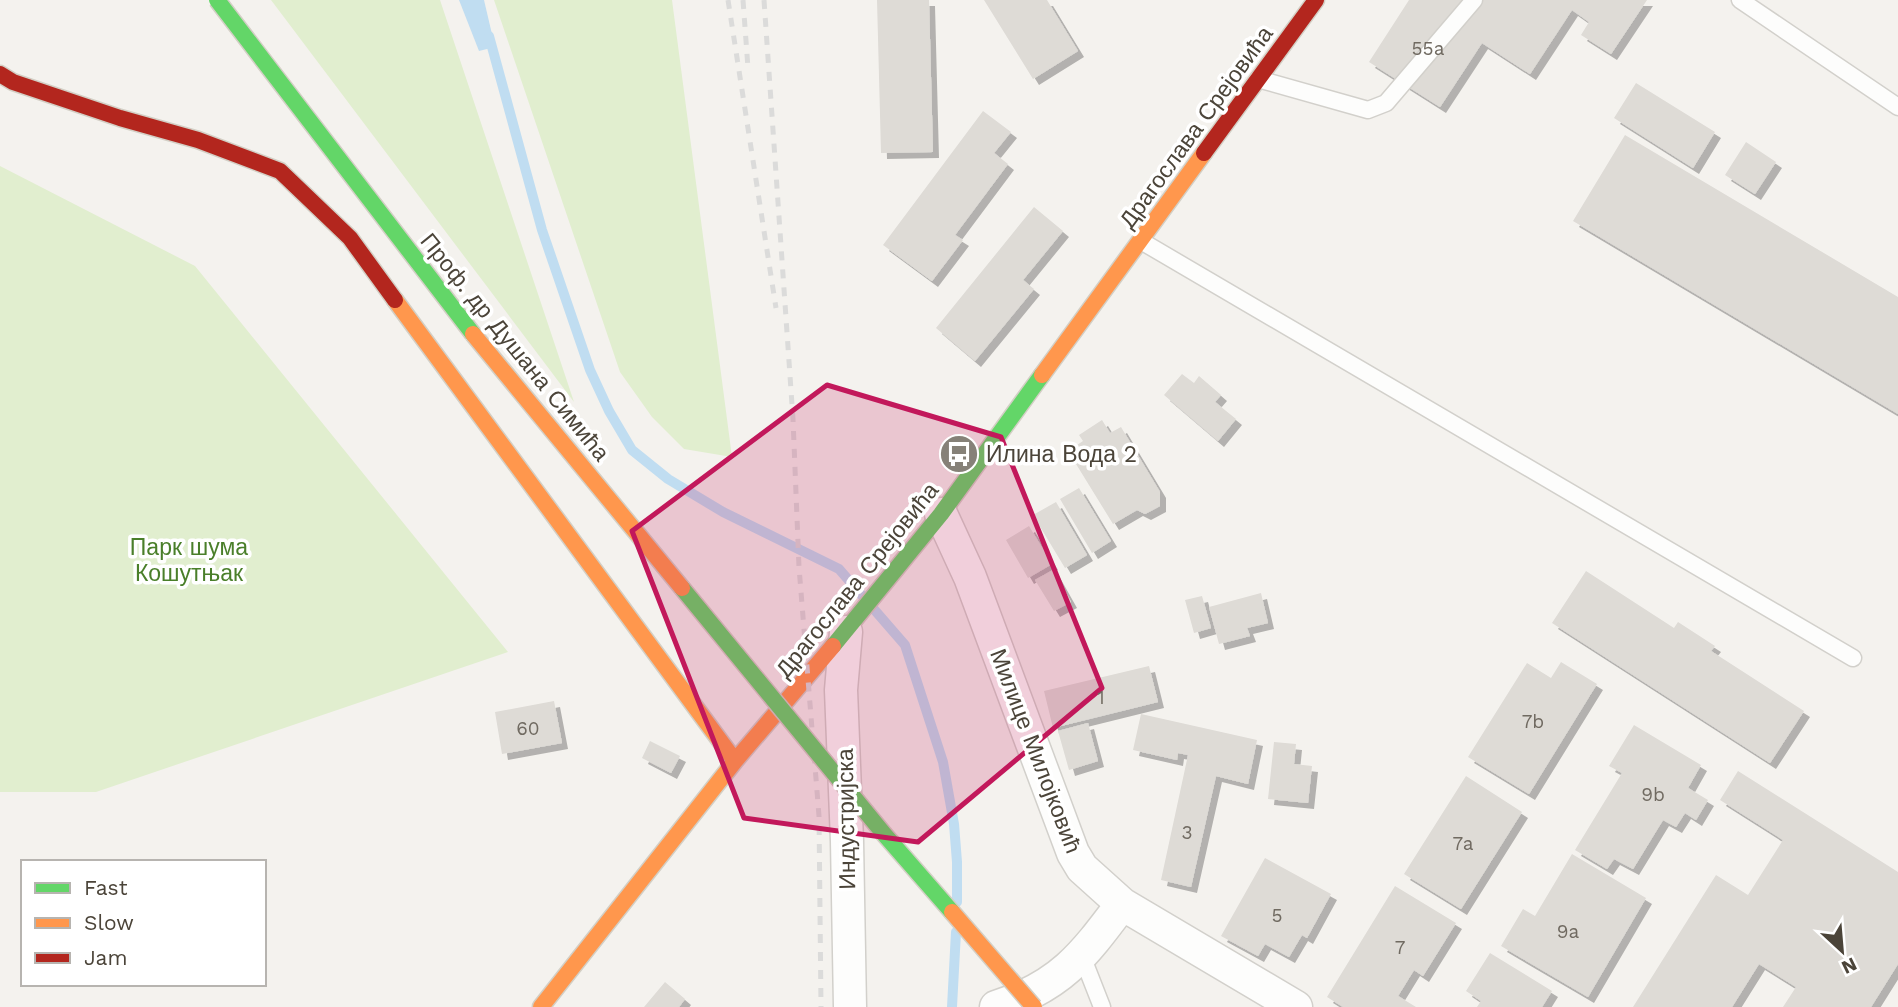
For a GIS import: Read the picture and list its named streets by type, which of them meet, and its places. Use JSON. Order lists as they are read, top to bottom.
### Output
{
  "streets": {
    "street": [
      "Драгослава Срејовића",
      "Проф. др Душана Симића",
      "Милице Милојковић",
      "Индустријска"
    ]
  },
  "crossings": [
    ["Драгослава Срејовића", "Милице Милојковић"],
    ["Драгослава Срејовића", "Индустријска"]
  ],
  "parks": ["Парк шума Кошутњак"],
  "places": {
    "bus stop": ["Илина Вода 2"]
  },
  "house_numbers": [
    "55a",
    "1",
    "7b",
    "60",
    "9b",
    "3",
    "7a",
    "5",
    "9a",
    "7"
  ],
  "legend": ["Fast", "Slow", "Jam"],
  "north": "bottom right"
}
